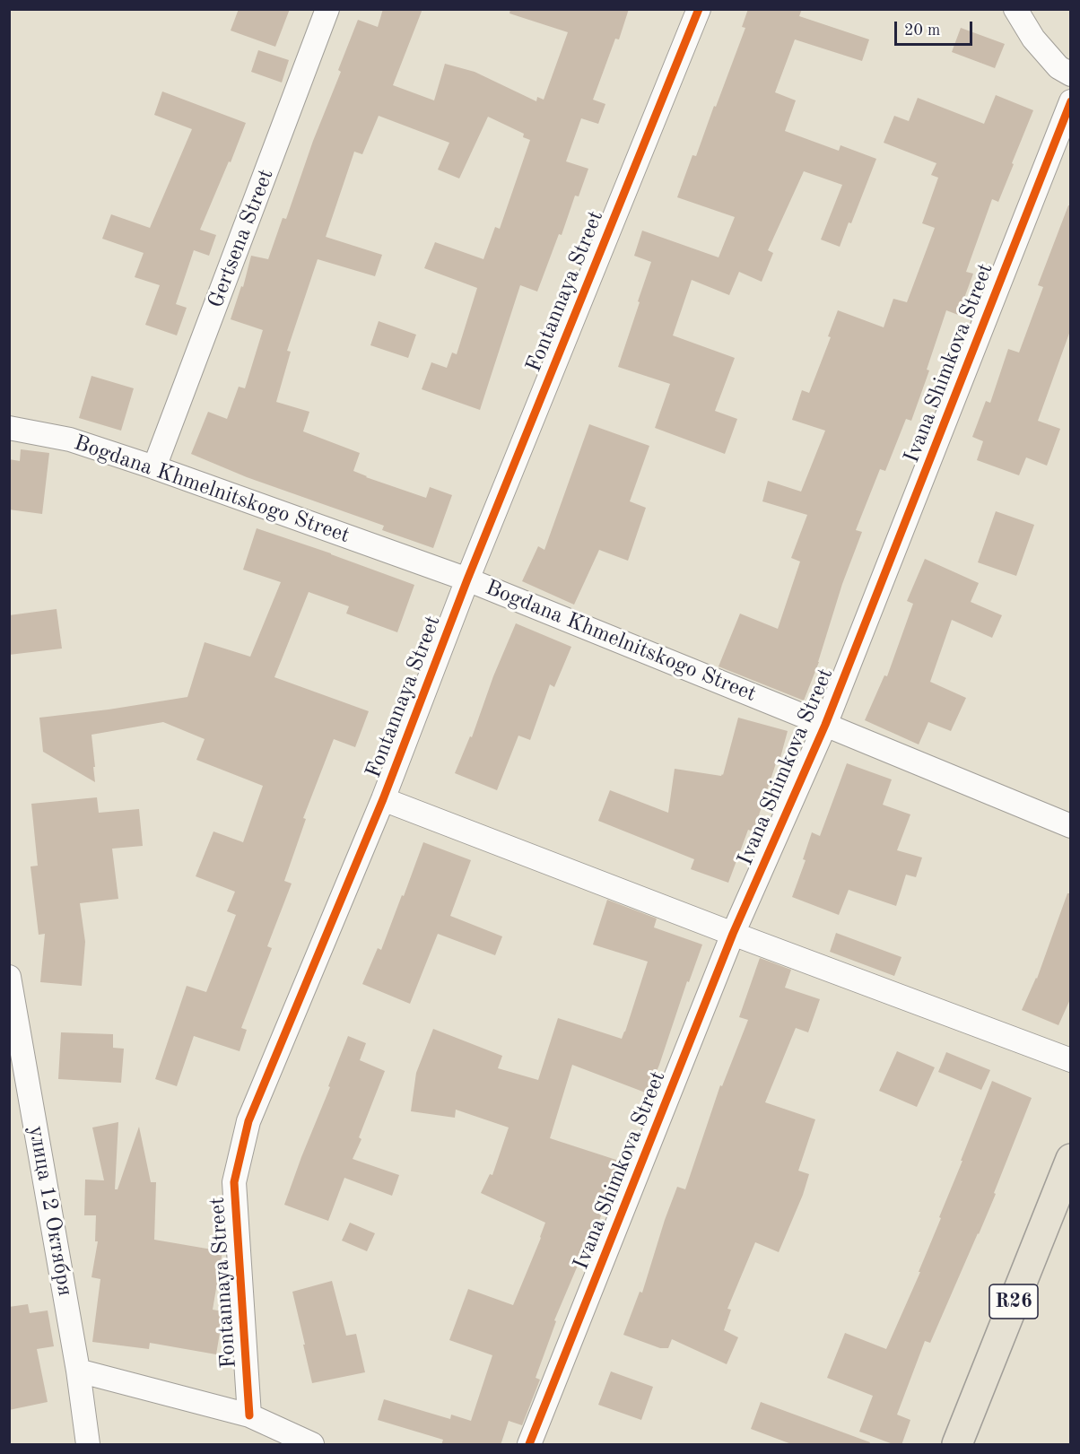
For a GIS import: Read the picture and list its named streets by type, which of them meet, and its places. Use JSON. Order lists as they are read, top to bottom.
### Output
{
  "streets": {
    "main road": ["R26"],
    "street": [
      "Gertsena Street",
      "Fontannaya Street",
      "Ivana Shimkova Street",
      "Bogdana Khmelnitskogo Street",
      "улица 12 Октября"
    ]
  },
  "crossings": [
    ["Gertsena Street", "Bogdana Khmelnitskogo Street"],
    ["Fontannaya Street", "Bogdana Khmelnitskogo Street"],
    ["Ivana Shimkova Street", "Bogdana Khmelnitskogo Street"]
  ],
  "scale_bar": "20 m"
}
